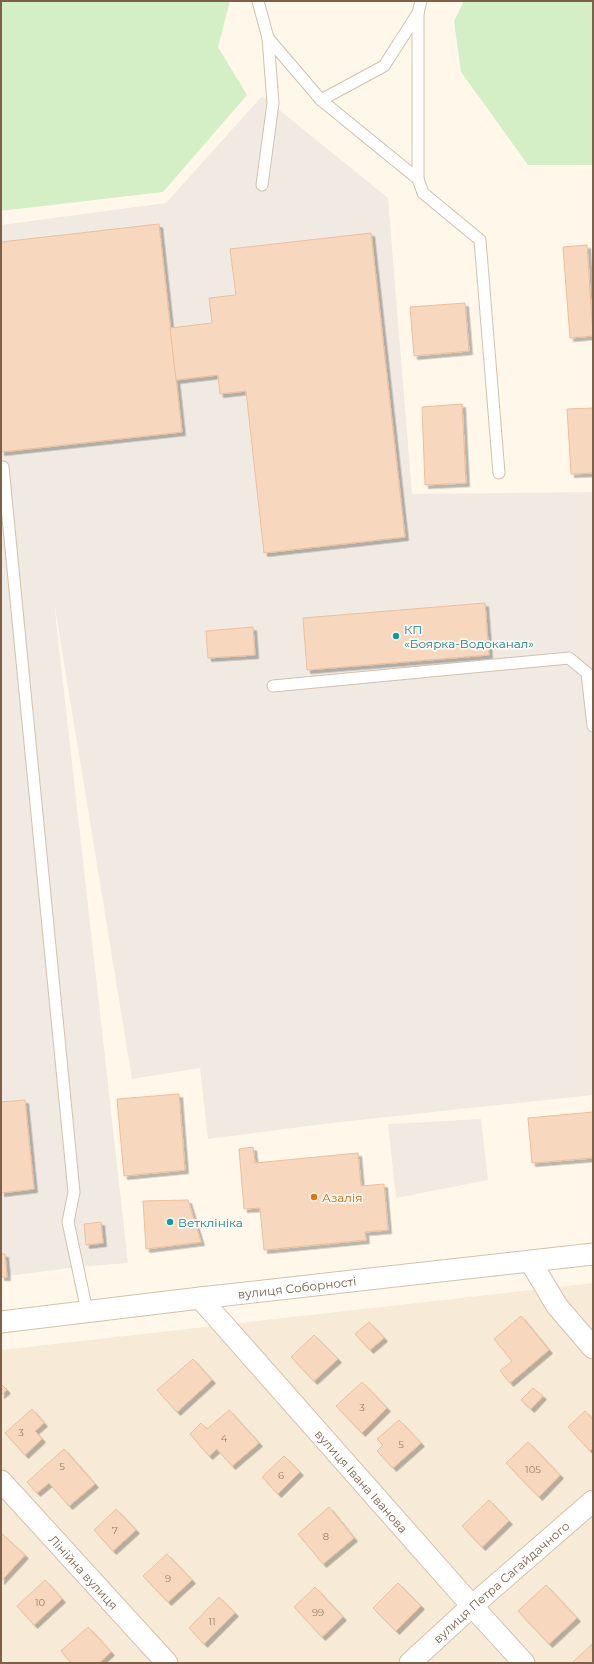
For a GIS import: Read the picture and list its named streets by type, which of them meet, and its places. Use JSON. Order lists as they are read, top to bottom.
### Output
{
  "streets": {
    "street": [
      "вулиця Соборності",
      "вулиця Івана Іванова",
      "Лінійна вулиця",
      "вулиця Петра Сагайдачного"
    ]
  },
  "crossings": [
    ["вулиця Соборності", "вулиця Івана Іванова"],
    ["вулиця Івана Іванова", "вулиця Петра Сагайдачного"]
  ],
  "places": ["КП «Боярка-Водоканал»", "Азалія", "Ветклініка"],
  "house_numbers": [
    "3",
    "3",
    "4",
    "5",
    "5",
    "105",
    "6",
    "7",
    "8",
    "9",
    "10",
    "99",
    "11"
  ]
}
